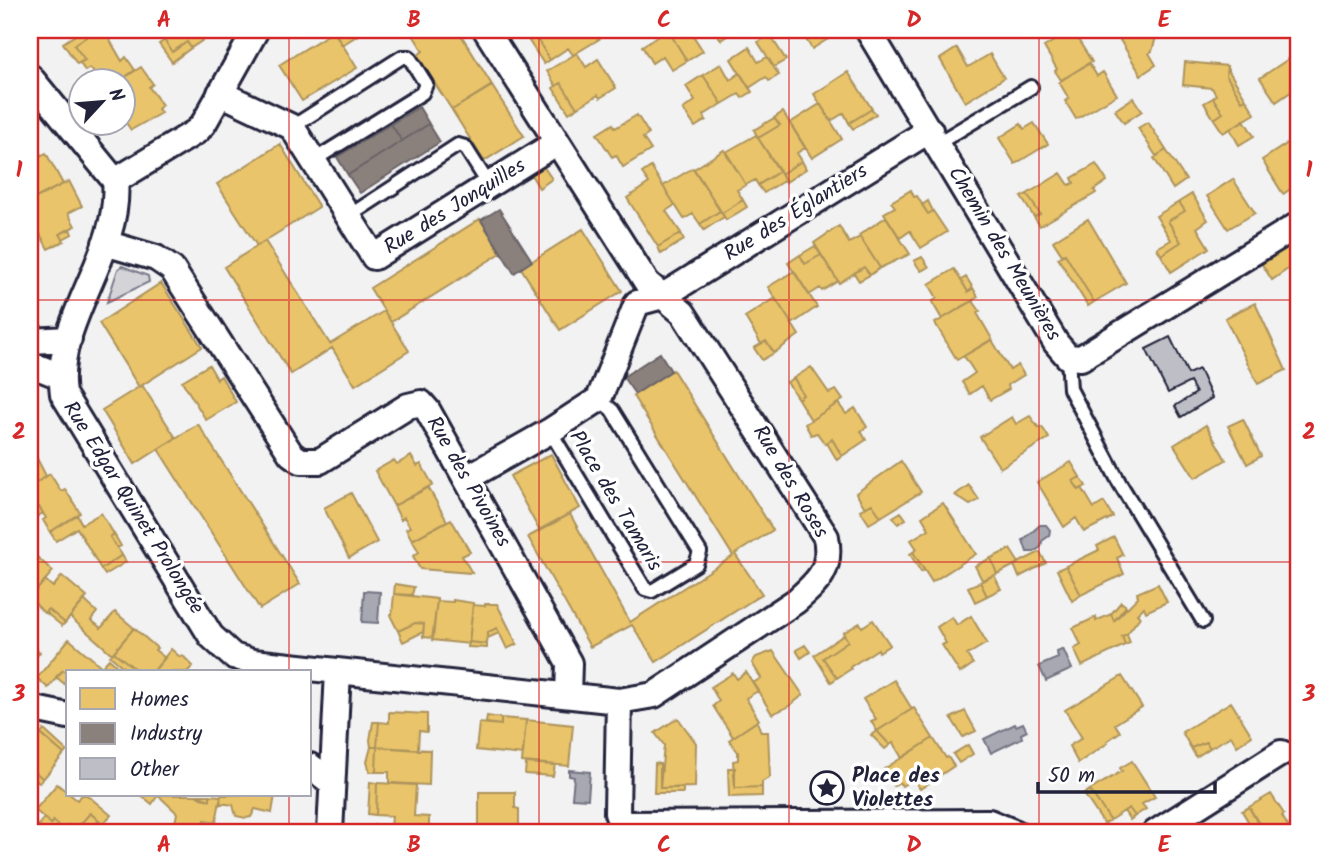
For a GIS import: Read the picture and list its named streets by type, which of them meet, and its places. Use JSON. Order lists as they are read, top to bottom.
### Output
{
  "streets": {
    "street": [
      "Rue des Jonquilles",
      "Rue des Églantiers",
      "Chemin des Meunières",
      "Rue des Pivoines",
      "Rue des Roses",
      "Rue Edgar Quinet Prolongée"
    ],
    "lane": ["Place des Tamaris"]
  },
  "crossings": [
    ["Rue des Jonquilles", "Rue des Roses"],
    ["Rue des Églantiers", "Chemin des Meunières"],
    ["Rue des Églantiers", "Rue des Roses"],
    ["Rue des Églantiers", "Place des Tamaris"],
    ["Rue des Pivoines", "Rue des Roses"],
    ["Rue des Pivoines", "Rue Edgar Quinet Prolongée"],
    ["Rue des Roses", "Rue Edgar Quinet Prolongée"]
  ],
  "places": {
    "place": ["Place des Violettes"]
  },
  "legend": ["Homes", "Industry", "Other"],
  "scale_bar": "50 m",
  "north": "top right",
  "grid": {
    "columns": [
      "A",
      "B",
      "C",
      "D",
      "E"
    ],
    "rows": ["1", "2", "3"]
  }
}
